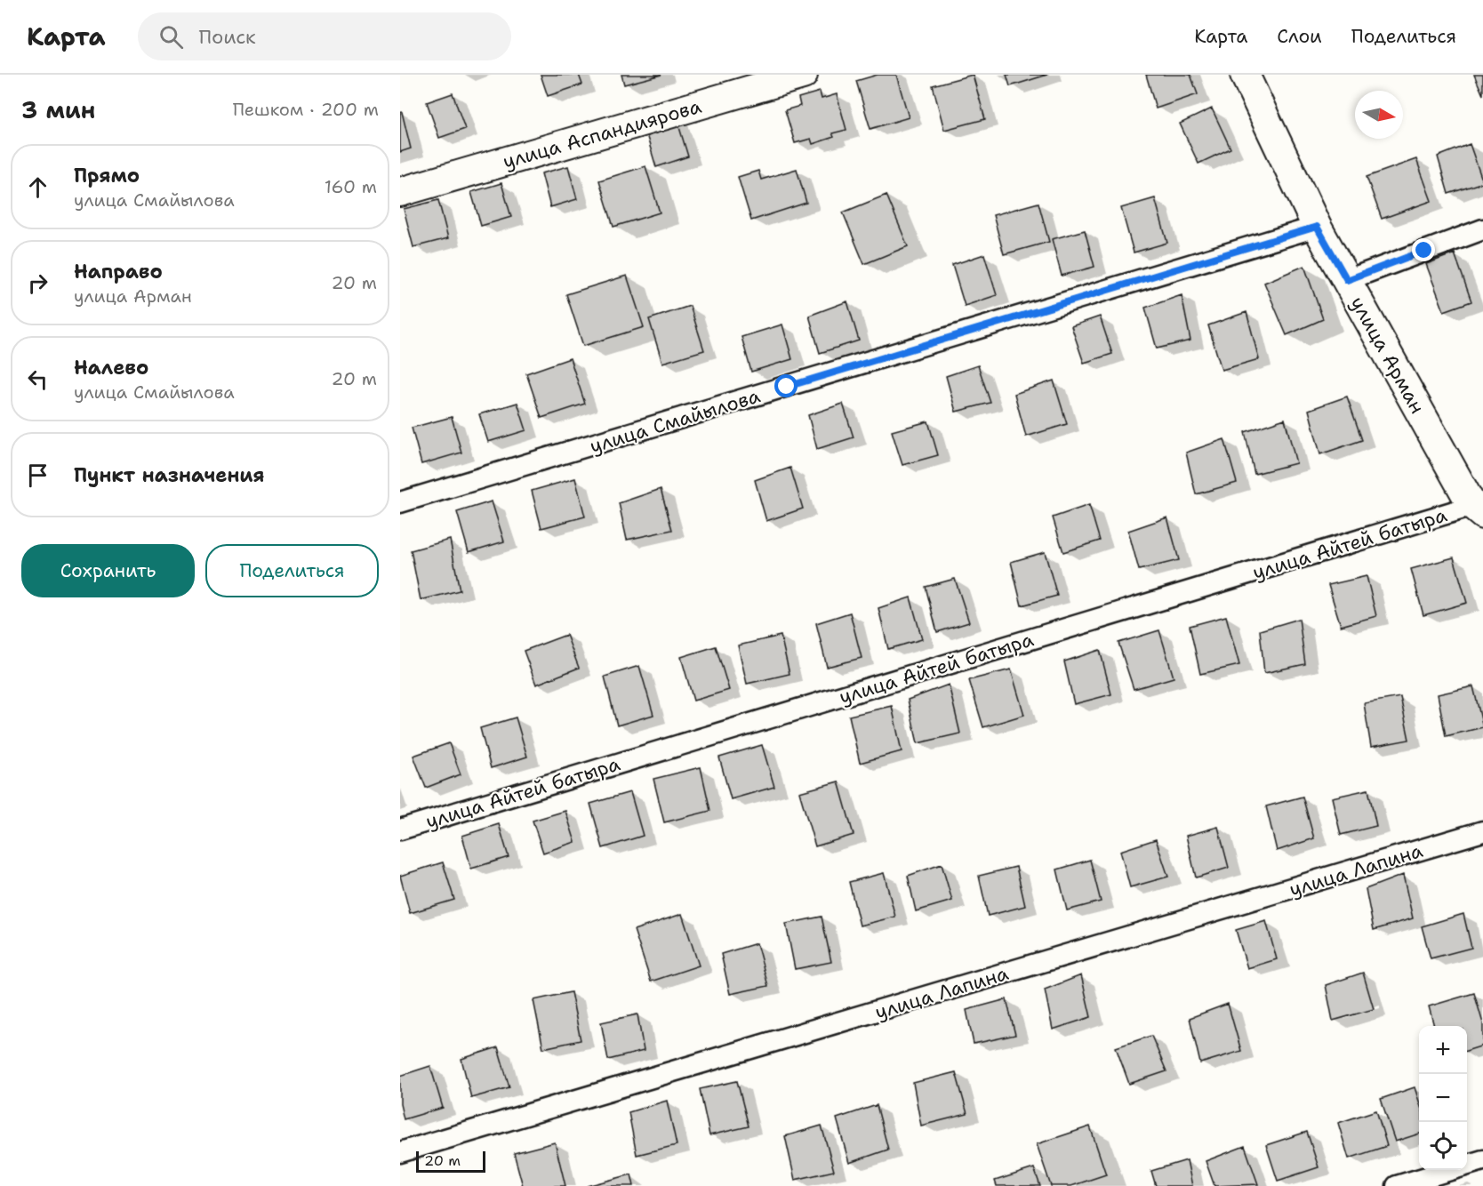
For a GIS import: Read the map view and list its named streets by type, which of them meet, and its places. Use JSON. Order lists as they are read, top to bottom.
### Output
{
  "streets": {
    "street": [
      "улица Аспандиярова",
      "улица Арман",
      "улица Смайылова",
      "улица Айтей батыра",
      "улица Лапина"
    ]
  },
  "crossings": [
    ["улица Арман", "улица Смайылова"],
    ["улица Арман", "улица Айтей батыра"]
  ],
  "scale_bar": "20 m",
  "north": "right",
  "page": {
    "header": "Карта",
    "search": "Поиск",
    "nav": ["Карта", "Слои", "Поделиться"],
    "heading": ["3 мин", "Пешком · 200 m"],
    "list": [
      ["Прямо", "улица Смайылова", "160 m"],
      ["Направо", "улица Арман", "20 m"],
      ["Налево", "улица Смайылова", "20 m"],
      "Пункт назначения"
    ],
    "buttons": ["Сохранить", "Поделиться"],
    "map_buttons": ["+", "−"],
    "scale": "20 m"
  }
}
